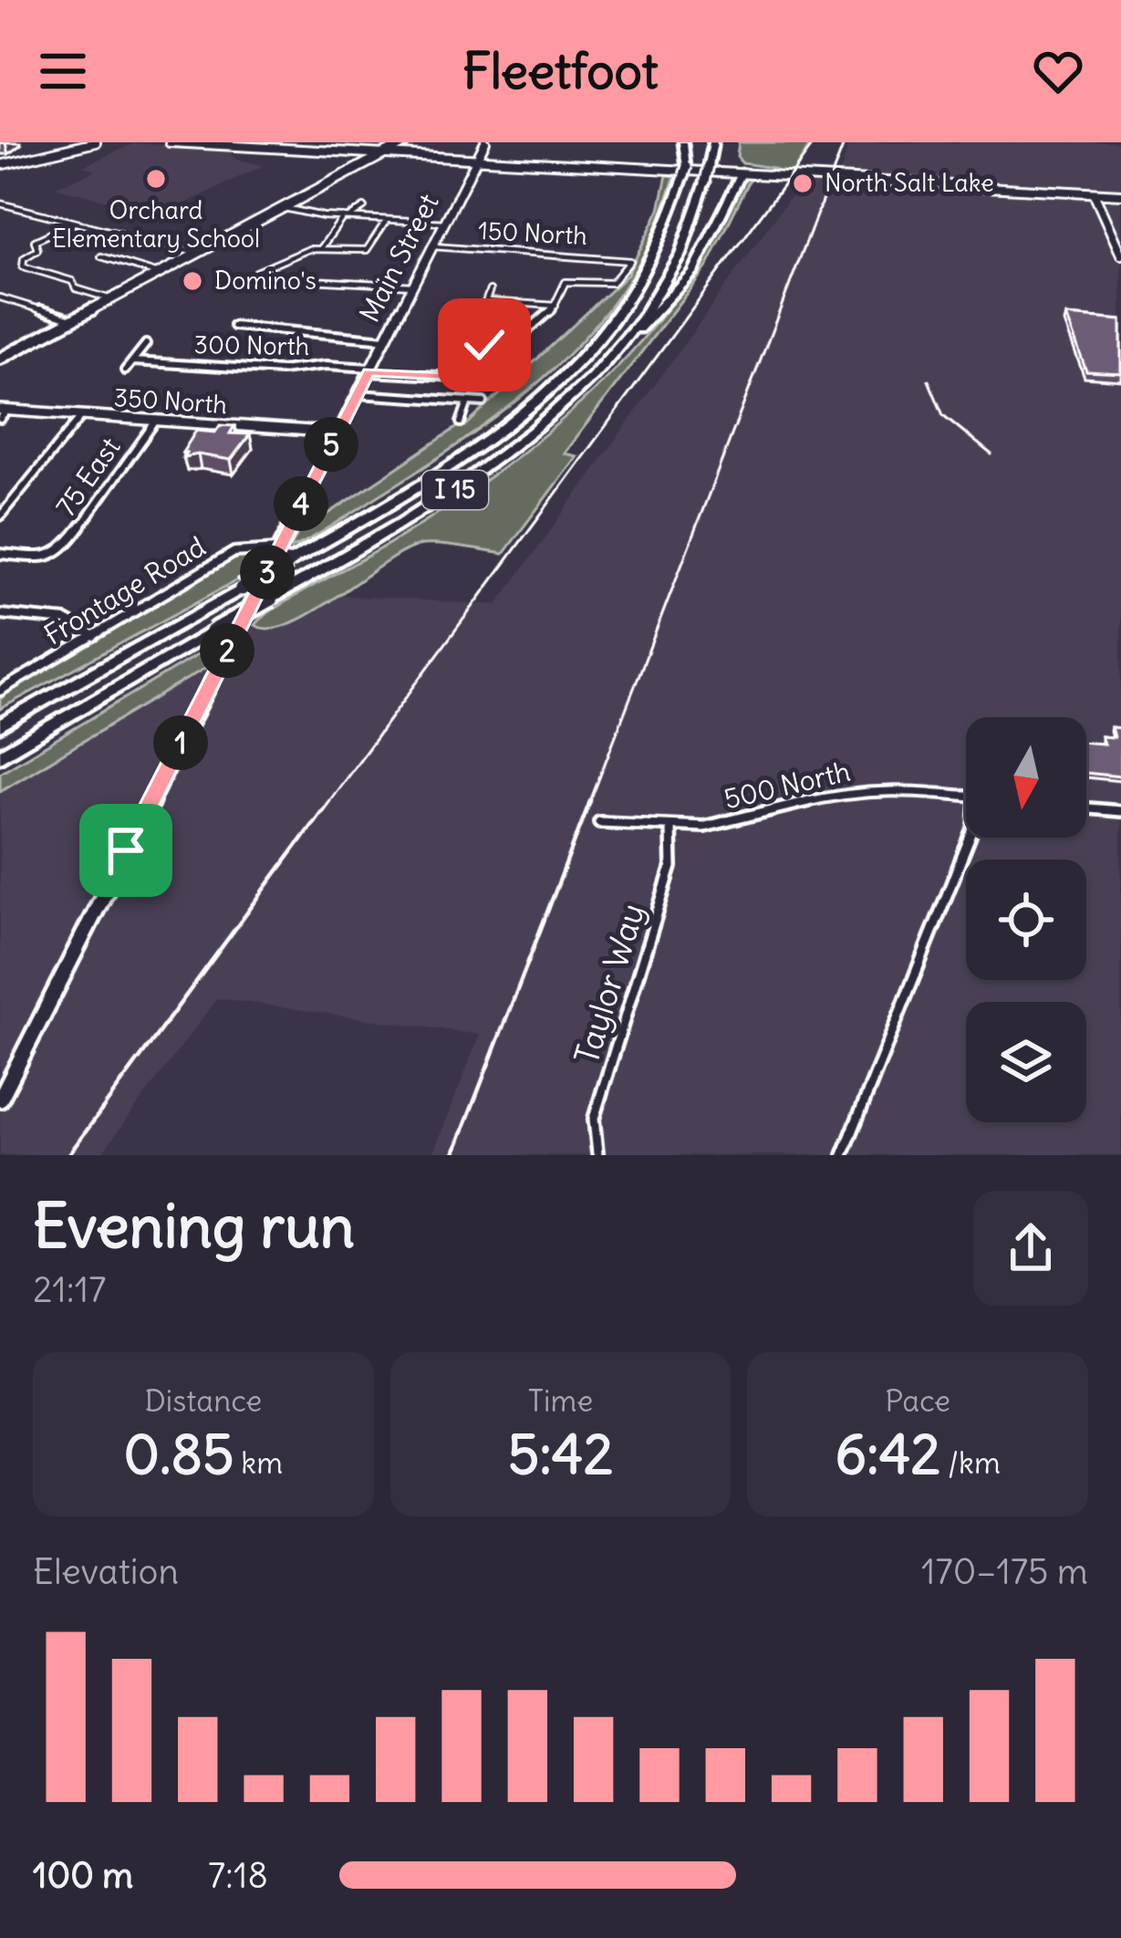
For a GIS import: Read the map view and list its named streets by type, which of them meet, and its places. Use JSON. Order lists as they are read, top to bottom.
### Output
{
  "streets": {
    "highway": ["I 15"],
    "street": [
      "150 North",
      "Main Street",
      "300 North",
      "350 North",
      "75 East",
      "Frontage Road",
      "500 North",
      "Taylor Way"
    ]
  },
  "crossings": [
    ["150 North", "Main Street"],
    ["Main Street", "300 North"],
    ["Main Street", "350 North"],
    ["Main Street", "Frontage Road"],
    ["350 North", "75 East"],
    ["500 North", "Taylor Way"]
  ],
  "places": ["Orchard Elementary School", "North Salt Lake", "Domino's"],
  "north": "bottom",
  "page": {
    "header": "Fleetfoot",
    "pins": [
      "5",
      "4",
      "3",
      "2",
      "1"
    ],
    "heading": ["Evening run", "21:17"],
    "stats": [
      ["Distance", "0.85 km"],
      ["Time", "5:42"],
      ["Pace", "6:42 /km"]
    ],
    "chart": ["Elevation", "170–175 m"],
    "list": [
      {
        "name": "100 m",
        "note": "7:18"
      }
    ]
  }
}
